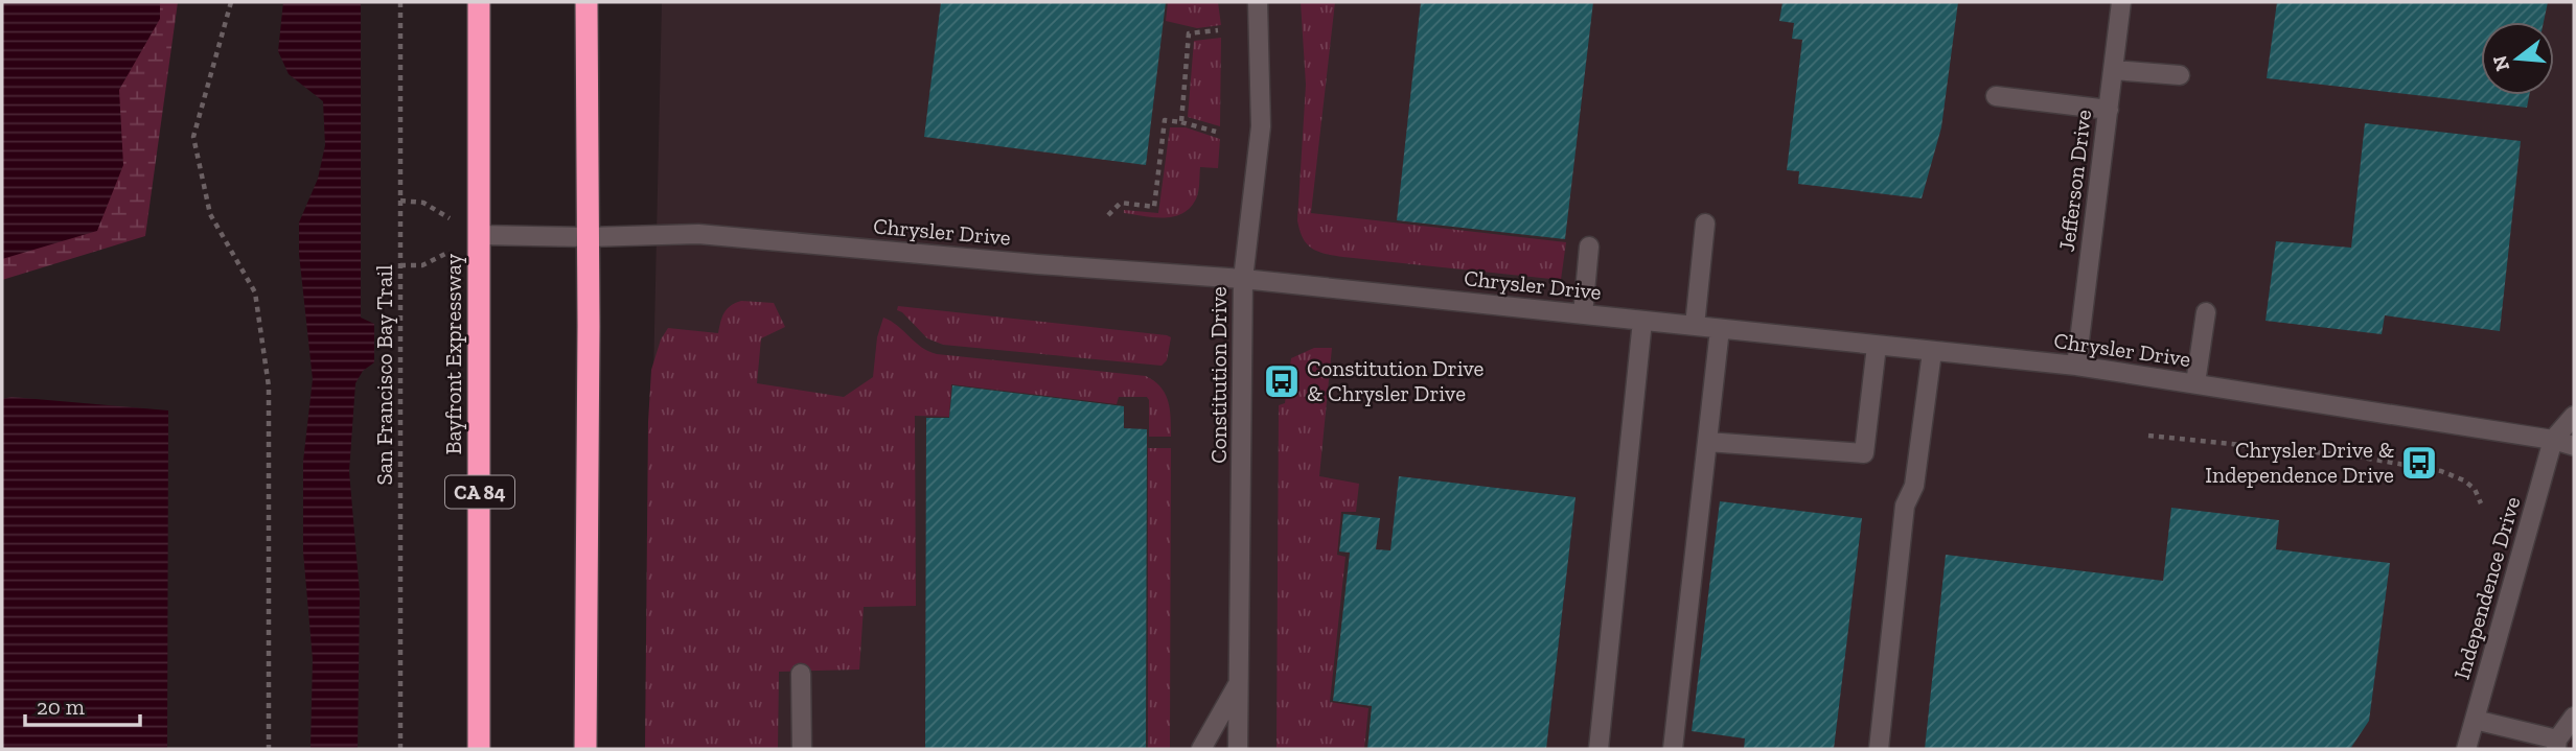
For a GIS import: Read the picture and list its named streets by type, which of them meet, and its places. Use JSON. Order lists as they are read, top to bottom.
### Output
{
  "streets": {
    "highway": ["Bayfront Expressway", "CA 84"],
    "street": [
      "Jefferson Drive",
      "Chrysler Drive",
      "Constitution Drive",
      "Independence Drive"
    ],
    "path": ["San Francisco Bay Trail"]
  },
  "crossings": [
    ["Jefferson Drive", "Chrysler Drive"],
    ["Chrysler Drive", "Bayfront Expressway"],
    ["Chrysler Drive", "Constitution Drive"],
    ["Chrysler Drive", "Independence Drive"]
  ],
  "places": {
    "bus stop": ["Constitution Drive & Chrysler Drive", "Chrysler Drive & Independence Drive"]
  },
  "scale_bar": "20 m",
  "north": "left"
}
